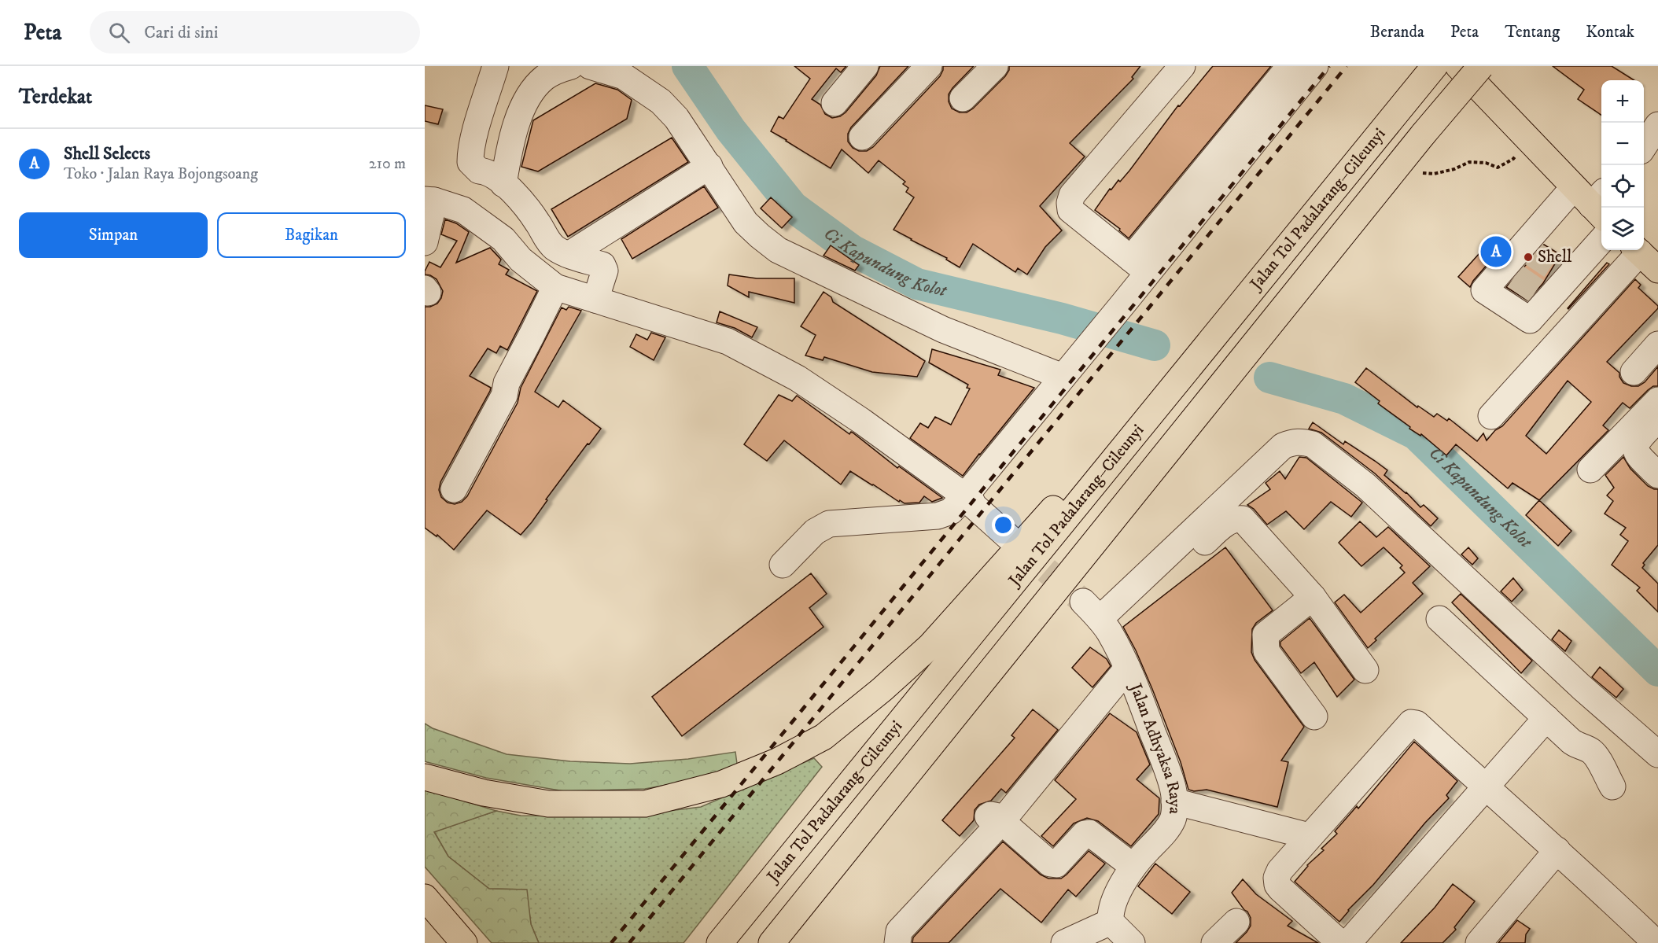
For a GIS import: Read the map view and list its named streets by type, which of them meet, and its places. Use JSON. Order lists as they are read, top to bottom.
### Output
{
  "streets": {
    "main road": ["Jalan Tol Padalarang–Cileunyi"],
    "street": ["Jalan Adhyaksa Raya"]
  },
  "water": ["Ci Kapundung Kolot"],
  "places": ["Shell"],
  "page": {
    "header": "Peta",
    "search": "Cari di sini",
    "nav": [
      "Beranda",
      "Peta",
      "Tentang",
      "Kontak"
    ],
    "heading": "Terdekat",
    "map_buttons": ["+", "−"],
    "list": [
      {
        "mark": "A",
        "name": "Shell Selects",
        "note": "Toko · Jalan Raya Bojongsoang",
        "value": "210 m"
      }
    ],
    "buttons": ["Simpan", "Bagikan"],
    "pins": "A"
  }
}
